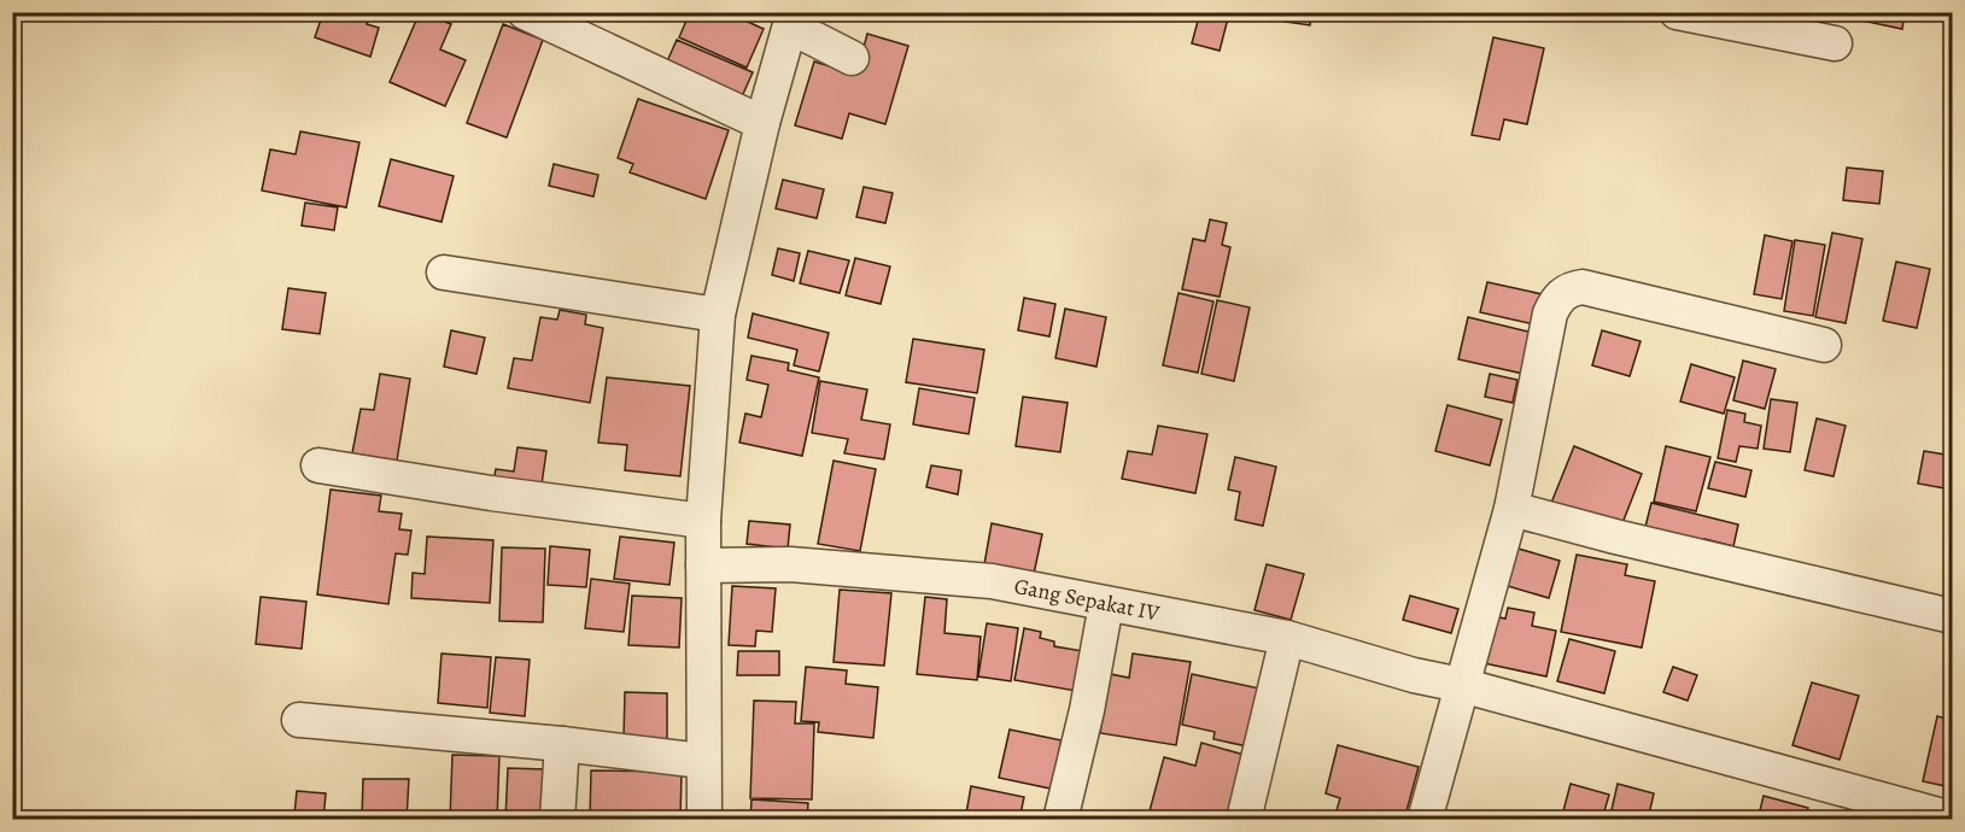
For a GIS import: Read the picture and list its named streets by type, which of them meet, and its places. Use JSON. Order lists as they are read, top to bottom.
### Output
{
  "streets": {
    "street": ["Gang Sepakat IV"]
  }
}
